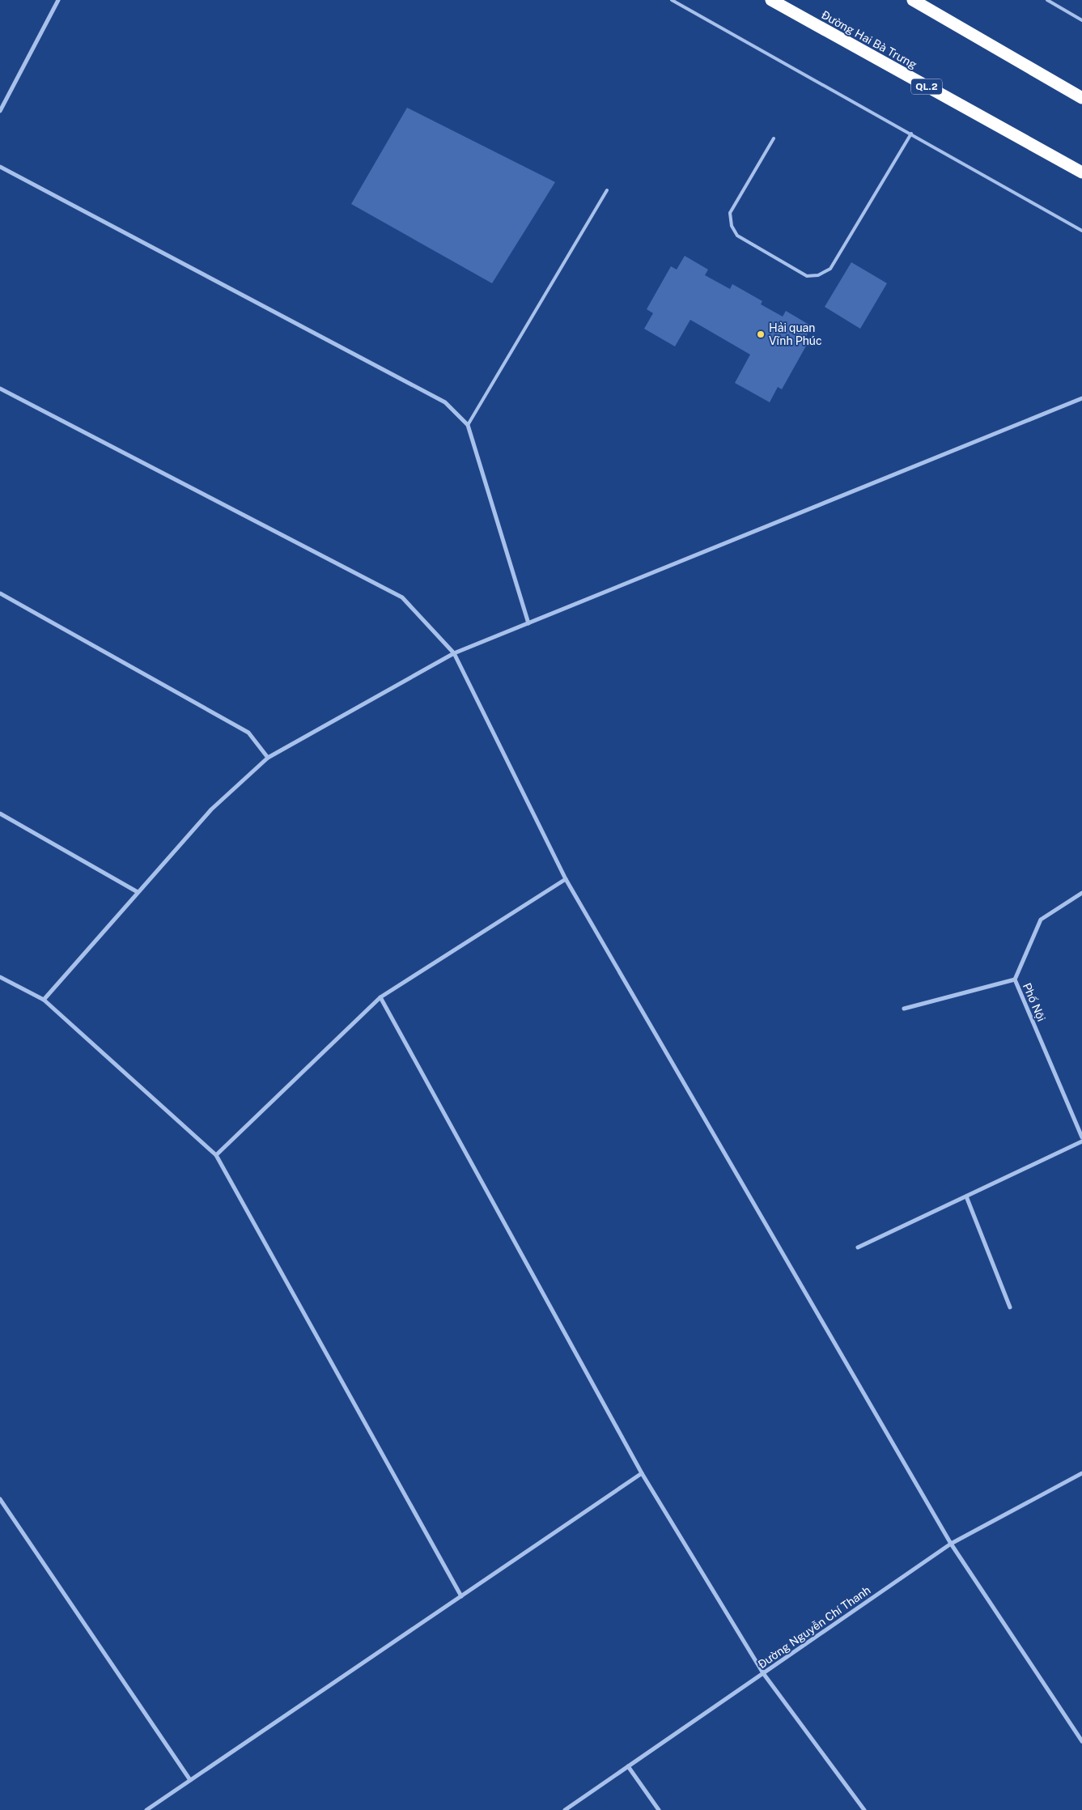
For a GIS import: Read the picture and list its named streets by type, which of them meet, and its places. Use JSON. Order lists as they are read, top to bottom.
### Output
{
  "streets": {
    "highway": ["Đường Hai Bà Trưng", "QL.2"],
    "street": ["Phố Nội", "Đường Nguyễn Chí Thanh"]
  },
  "places": ["Hải quan Vĩnh Phúc"]
}
